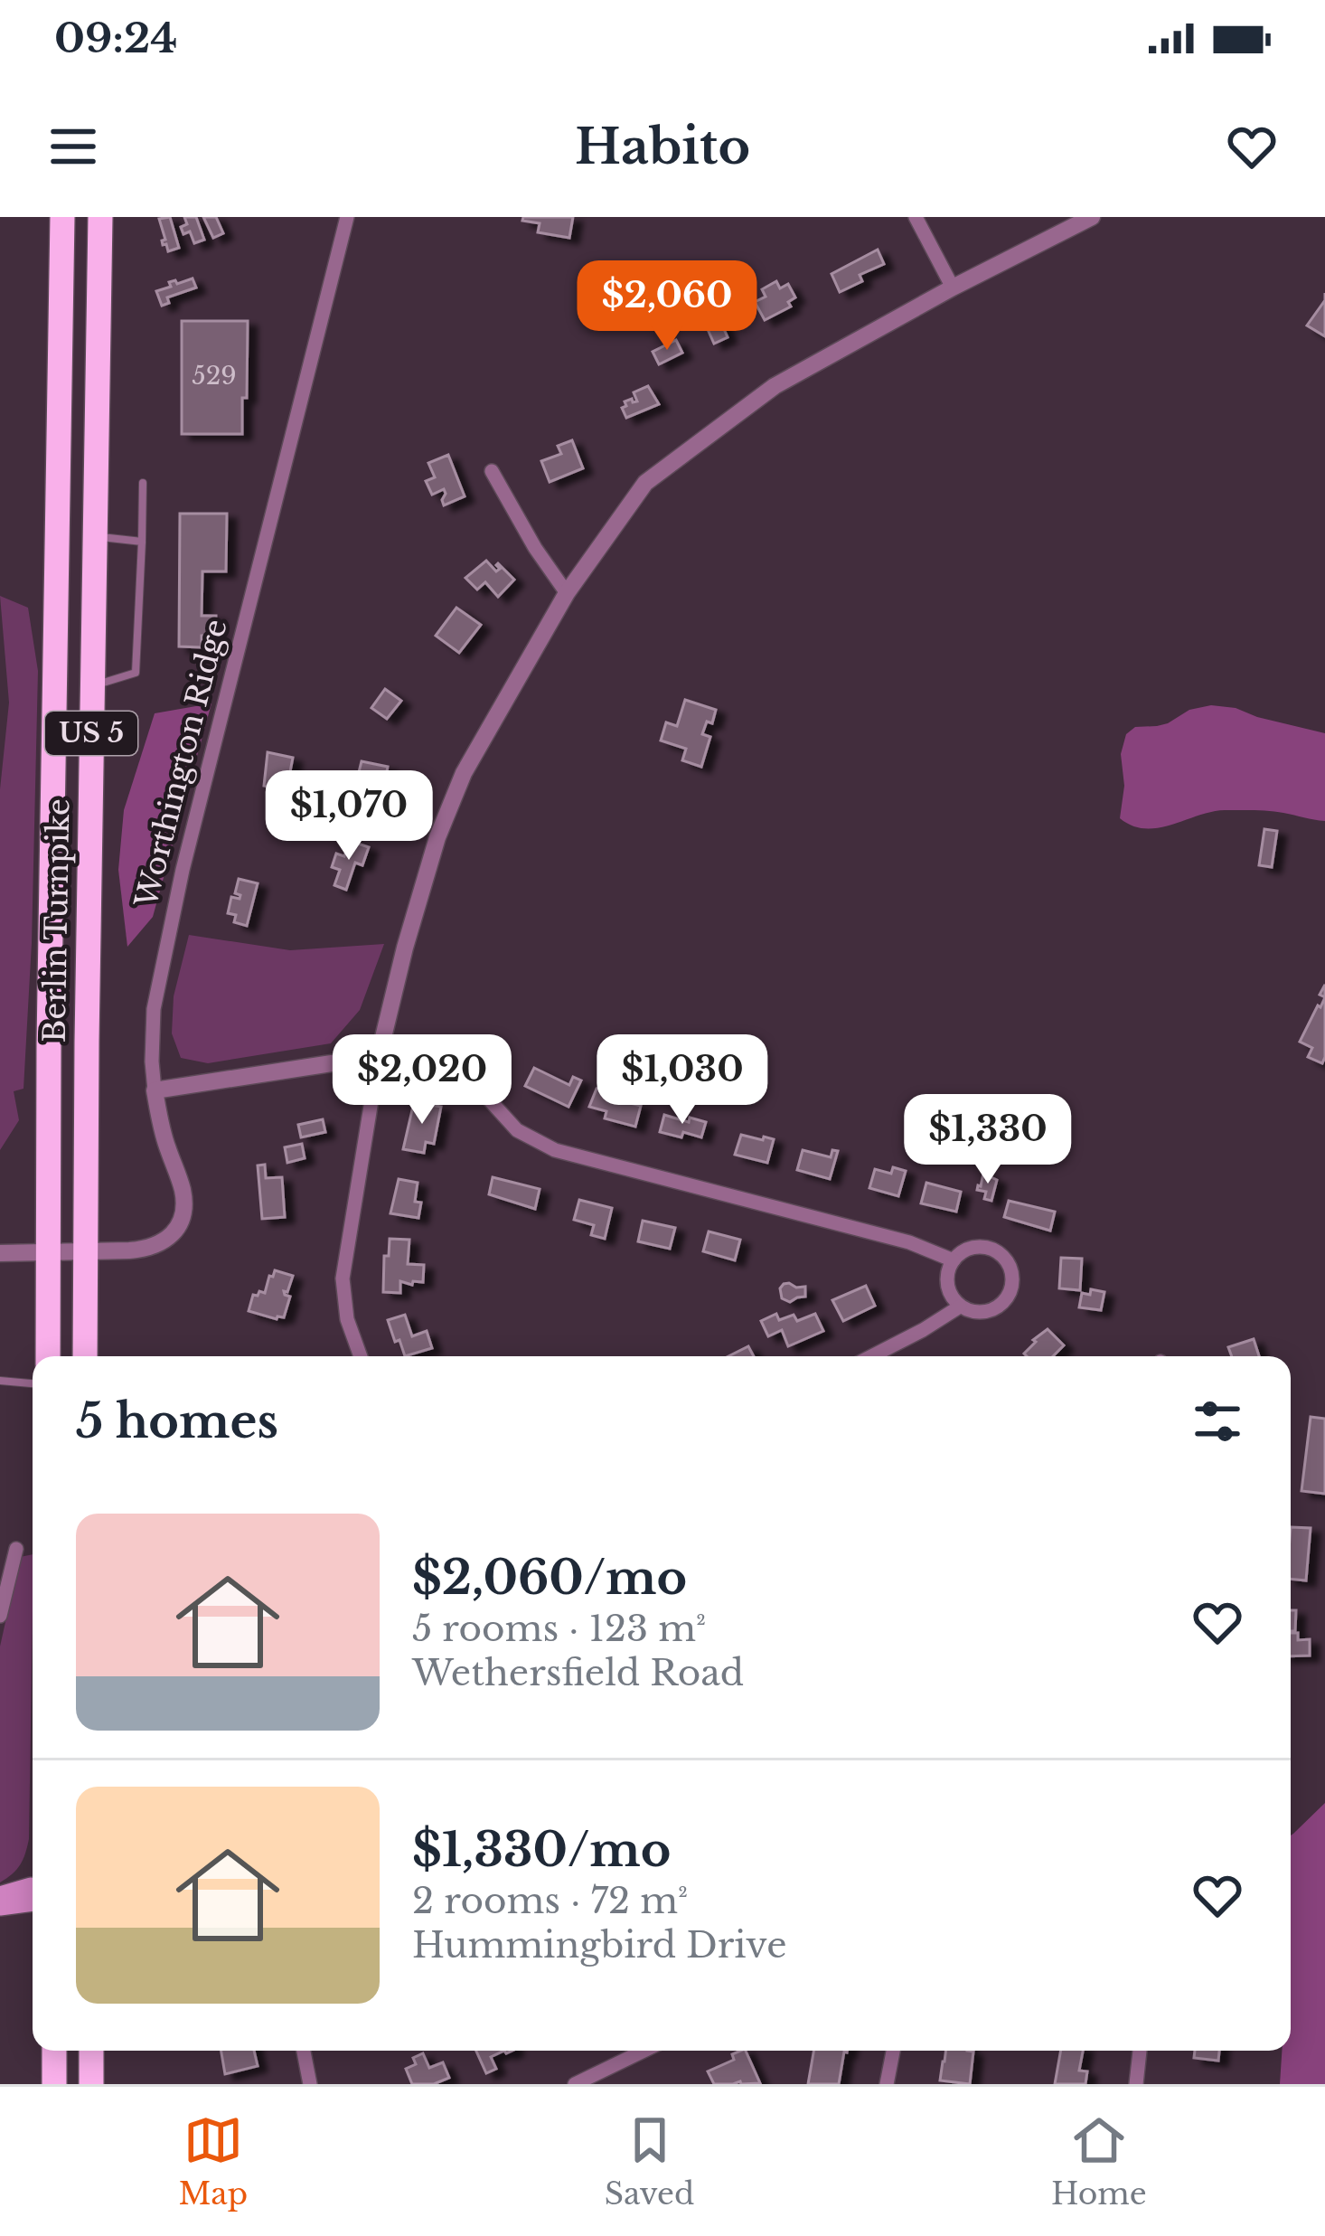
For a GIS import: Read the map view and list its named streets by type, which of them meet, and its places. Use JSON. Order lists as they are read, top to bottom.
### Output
{
  "streets": {
    "highway": ["US 5", "Berlin Turnpike"],
    "street": ["Worthington Ridge"]
  },
  "crossings": [
    ["Worthington Ridge", "Berlin Turnpike"]
  ],
  "house_numbers": ["529"],
  "page": {
    "status": "09:24",
    "header": "Habito",
    "price": [
      "$2,060",
      "$1,070",
      "$2,020",
      "$1,030",
      "$1,330"
    ],
    "heading": "5 homes",
    "list": [
      {
        "name": "$2,060/mo",
        "note": "5 rooms · 123 m² · Wethersfield Road"
      },
      {
        "name": "$1,330/mo",
        "note": "2 rooms · 72 m² · Hummingbird Drive"
      }
    ],
    "tabs": ["Map", "Saved", "Home"]
  }
}
